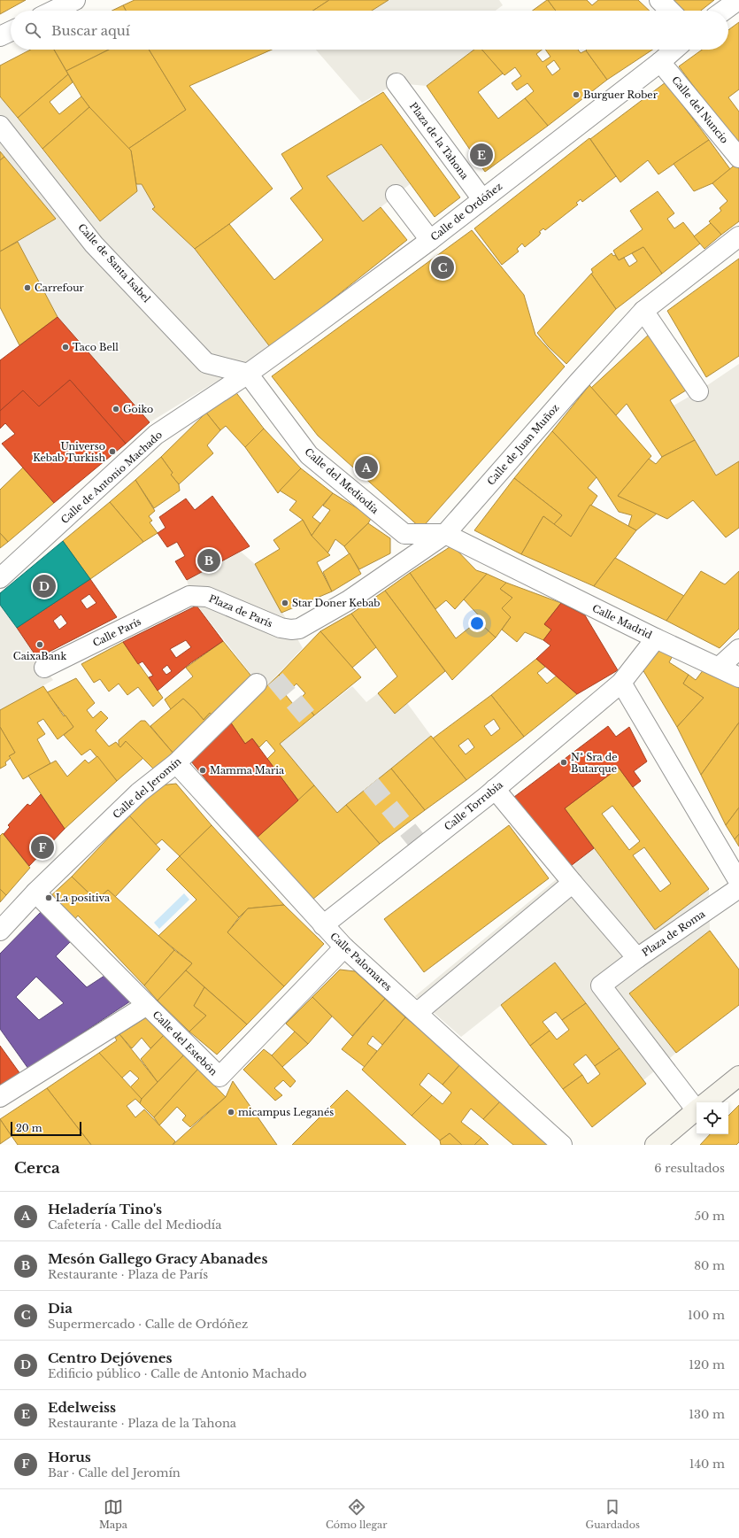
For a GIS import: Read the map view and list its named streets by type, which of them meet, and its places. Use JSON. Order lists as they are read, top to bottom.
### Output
{
  "streets": {
    "street": [
      "Calle del Nuncio",
      "Plaza de la Tahona",
      "Calle de Ordóñez",
      "Calle de Santa Isabel",
      "Calle de Juan Muñoz",
      "Calle de Antonio Machado",
      "Calle del Mediodía",
      "Plaza de París",
      "Calle Madrid",
      "Calle París",
      "Calle del Jeromín",
      "Calle Torrubia",
      "Plaza de Roma",
      "Calle Palomares",
      "Calle del Estebón"
    ]
  },
  "crossings": [
    ["Calle del Nuncio", "Calle de Ordóñez"],
    ["Plaza de la Tahona", "Calle de Ordóñez"],
    ["Calle de Ordóñez", "Calle de Santa Isabel"],
    ["Calle de Ordóñez", "Calle de Antonio Machado"],
    ["Calle de Ordóñez", "Calle del Mediodía"],
    ["Calle de Santa Isabel", "Calle de Antonio Machado"],
    ["Calle de Santa Isabel", "Calle del Mediodía"],
    ["Calle de Juan Muñoz", "Calle del Mediodía"],
    ["Calle de Juan Muñoz", "Plaza de París"],
    ["Calle de Juan Muñoz", "Calle Madrid"],
    ["Calle de Antonio Machado", "Calle del Mediodía"],
    ["Calle del Mediodía", "Calle Madrid"],
    ["Plaza de París", "Calle París"],
    ["Calle Madrid", "Calle Torrubia"],
    ["Calle del Jeromín", "Calle Palomares"],
    ["Calle Torrubia", "Plaza de Roma"],
    ["Calle Torrubia", "Calle Palomares"],
    ["Calle Palomares", "Calle del Estebón"]
  ],
  "places": [
    "Burguer Rober",
    "Carrefour",
    "Taco Bell",
    "Goiko",
    "Universo Kebab Turkish",
    "Star Doner Kebab",
    "CaixaBank",
    "Nª Sra de Butarque",
    "Mamma Maria",
    "La positiva",
    "micampus Leganés"
  ],
  "scale_bar": "20 m",
  "page": {
    "search": "Buscar aquí",
    "pins": [
      "E",
      "C",
      "A",
      "B",
      "D",
      "F"
    ],
    "scale": "20 m",
    "heading": ["Cerca", "6 resultados"],
    "list": [
      {
        "mark": "A",
        "name": "Heladería Tino's",
        "note": "Cafetería · Calle del Mediodía",
        "value": "50 m"
      },
      {
        "mark": "B",
        "name": "Mesón Gallego Gracy Abanades",
        "note": "Restaurante · Plaza de París",
        "value": "80 m"
      },
      {
        "mark": "C",
        "name": "Dia",
        "note": "Supermercado · Calle de Ordóñez",
        "value": "100 m"
      },
      {
        "mark": "D",
        "name": "Centro Dejóvenes",
        "note": "Edificio público · Calle de Antonio Machado",
        "value": "120 m"
      },
      {
        "mark": "E",
        "name": "Edelweiss",
        "note": "Restaurante · Plaza de la Tahona",
        "value": "130 m"
      },
      {
        "mark": "F",
        "name": "Horus",
        "note": "Bar · Calle del Jeromín",
        "value": "140 m"
      }
    ],
    "nav": ["Mapa", "Cómo llegar", "Guardados"]
  }
}
